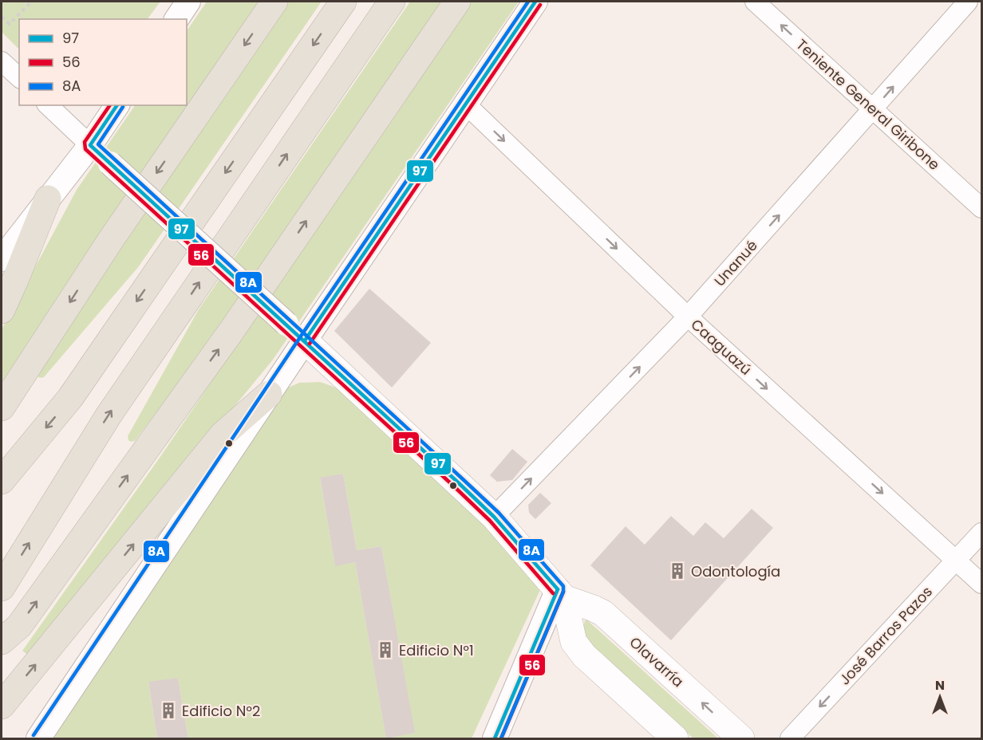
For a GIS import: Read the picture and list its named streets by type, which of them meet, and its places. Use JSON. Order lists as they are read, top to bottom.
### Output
{
  "streets": {
    "main road": ["Olavarría"],
    "street": [
      "Teniente General Giribone",
      "Unanué",
      "Caaguazú",
      "José Barros Pazos"
    ]
  },
  "crossings": [
    ["Teniente General Giribone", "Unanué"],
    ["Unanué", "Caaguazú"],
    ["Unanué", "Olavarría"],
    ["Caaguazú", "José Barros Pazos"]
  ],
  "one_way": [
    "Teniente General Giribone",
    "Unanué",
    "Caaguazú",
    "José Barros Pazos"
  ],
  "places": {
    "building": ["Odontología", "Edificio N°1", "Edificio N°2"]
  },
  "lines": ["transit line 97", "transit line 8A", "transit line 56"],
  "legend": ["97", "56", "8A"],
  "north": "top"
}
